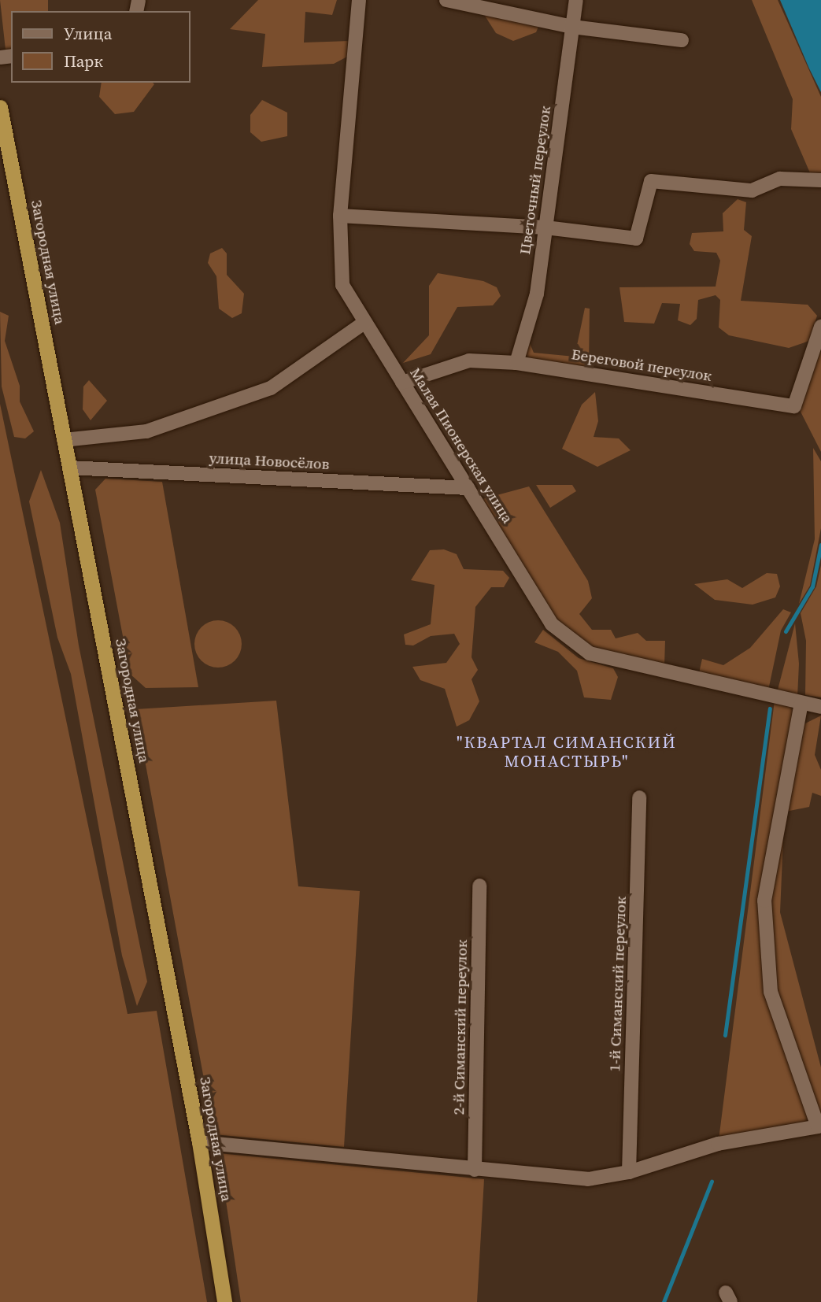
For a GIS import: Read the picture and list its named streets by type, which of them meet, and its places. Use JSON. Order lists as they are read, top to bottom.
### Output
{
  "streets": {
    "highway": ["Загородная улица"],
    "street": [
      "Цветочный переулок",
      "Береговой переулок",
      "Малая Пионерская улица",
      "улица Новосёлов",
      "1-й Симанский переулок",
      "2-й Симанский переулок"
    ]
  },
  "crossings": [
    ["Цветочный переулок", "Береговой переулок"],
    ["Загородная улица", "улица Новосёлов"],
    ["Береговой переулок", "Малая Пионерская улица"],
    ["Малая Пионерская улица", "улица Новосёлов"]
  ],
  "districts": ["\"КВАРТАЛ СИМАНСКИЙ МОНАСТЫРЬ\""],
  "legend": ["Улица", "Парк"]
}
